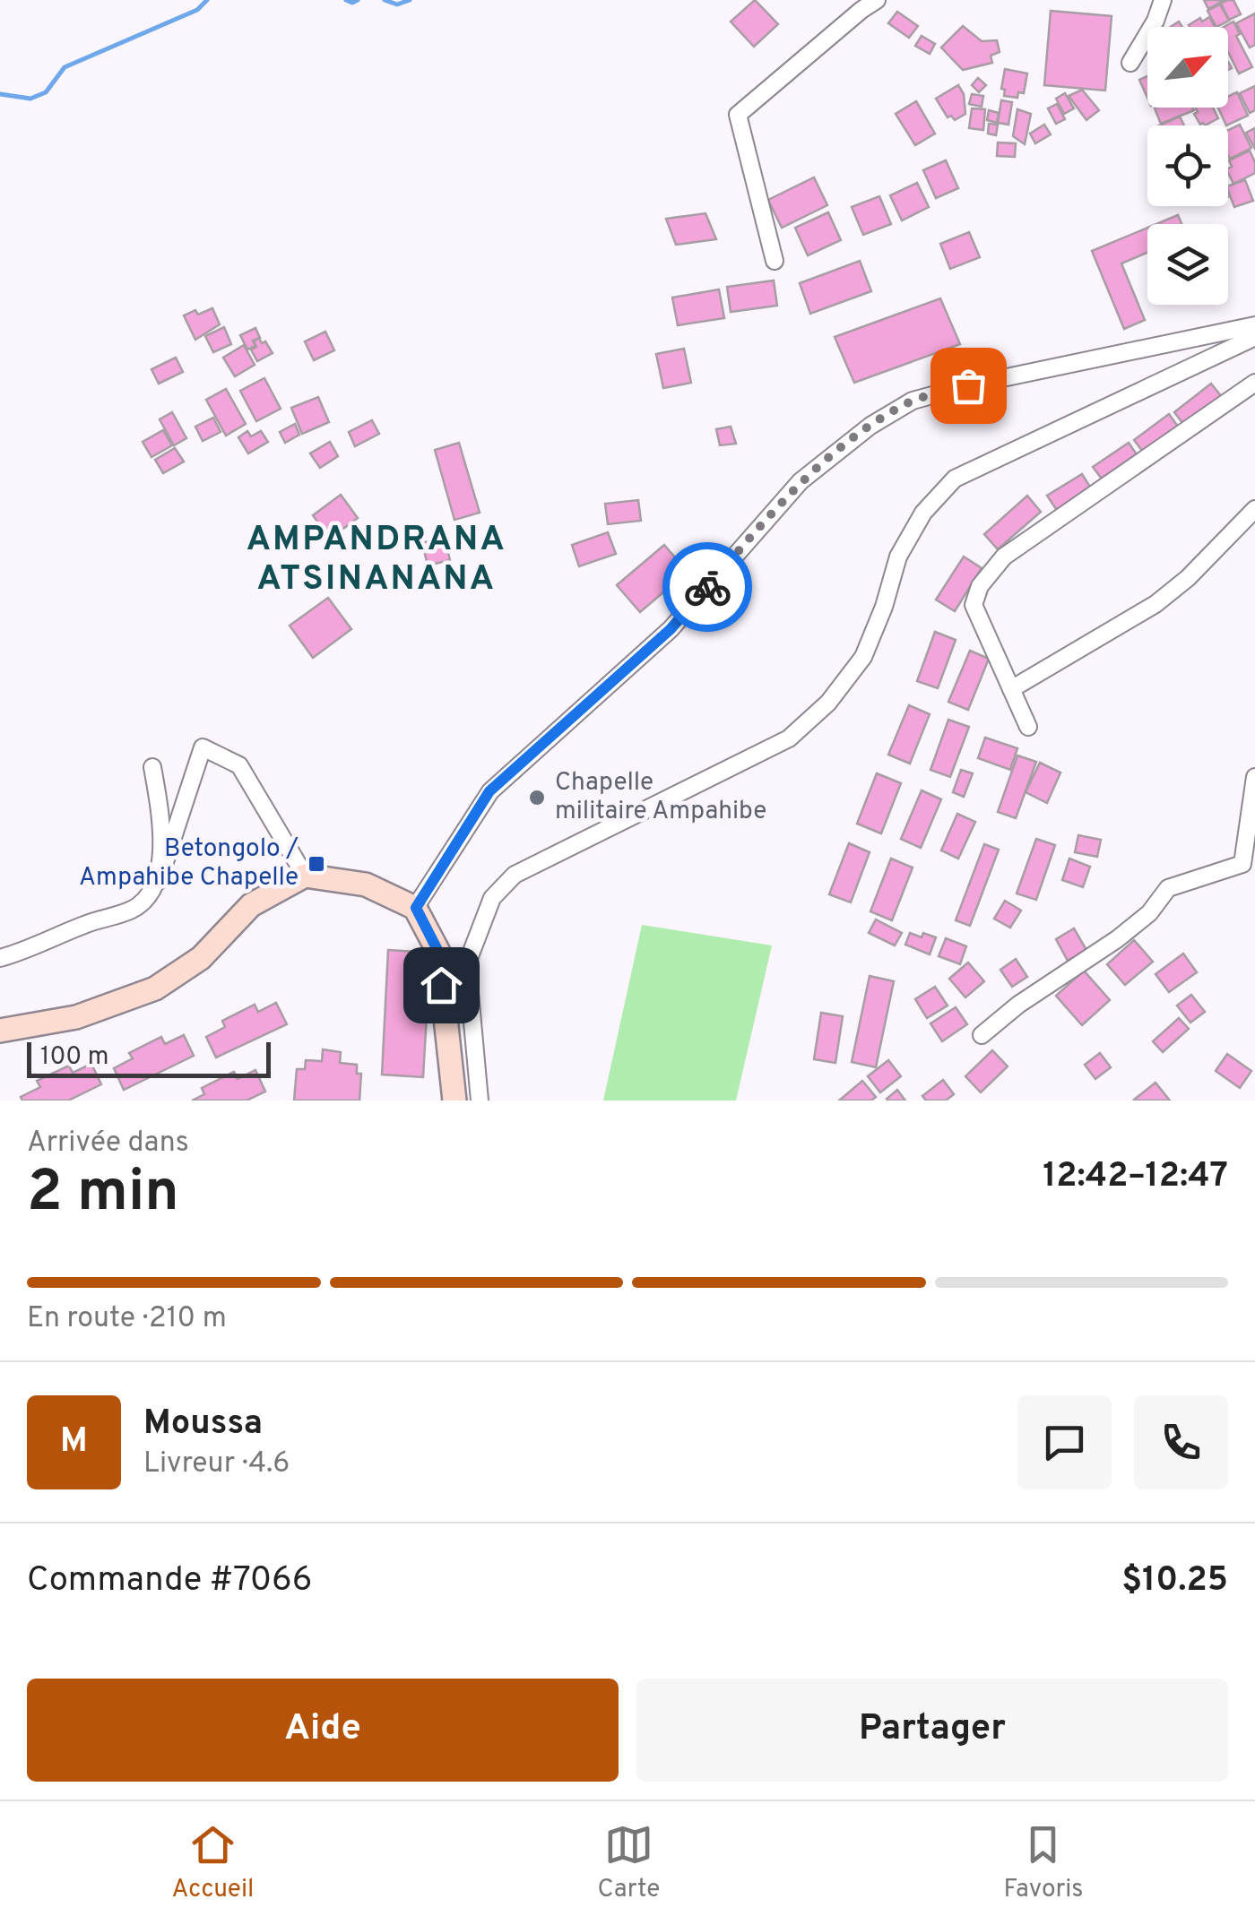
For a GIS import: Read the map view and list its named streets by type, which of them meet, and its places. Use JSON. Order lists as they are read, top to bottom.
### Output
{
  "districts": ["AMPANDRANA ATSINANANA"],
  "places": {
    "other": ["Chapelle militaire Ampahibe"],
    "transit": ["Betongolo / Ampahibe Chapelle"]
  },
  "scale_bar": "100 m",
  "north": "top right",
  "page": {
    "scale": "100 m",
    "heading": ["2 min", "Arrivée dans", "12:42–12:47"],
    "panel": [
      "Moussa",
      "Livreur · 4.6",
      "Commande #7066",
      "$10.25"
    ],
    "bar": "En route · 210 m",
    "round": "M",
    "buttons": ["Aide", "Partager"],
    "tabs": ["Accueil", "Carte", "Favoris"]
  }
}
